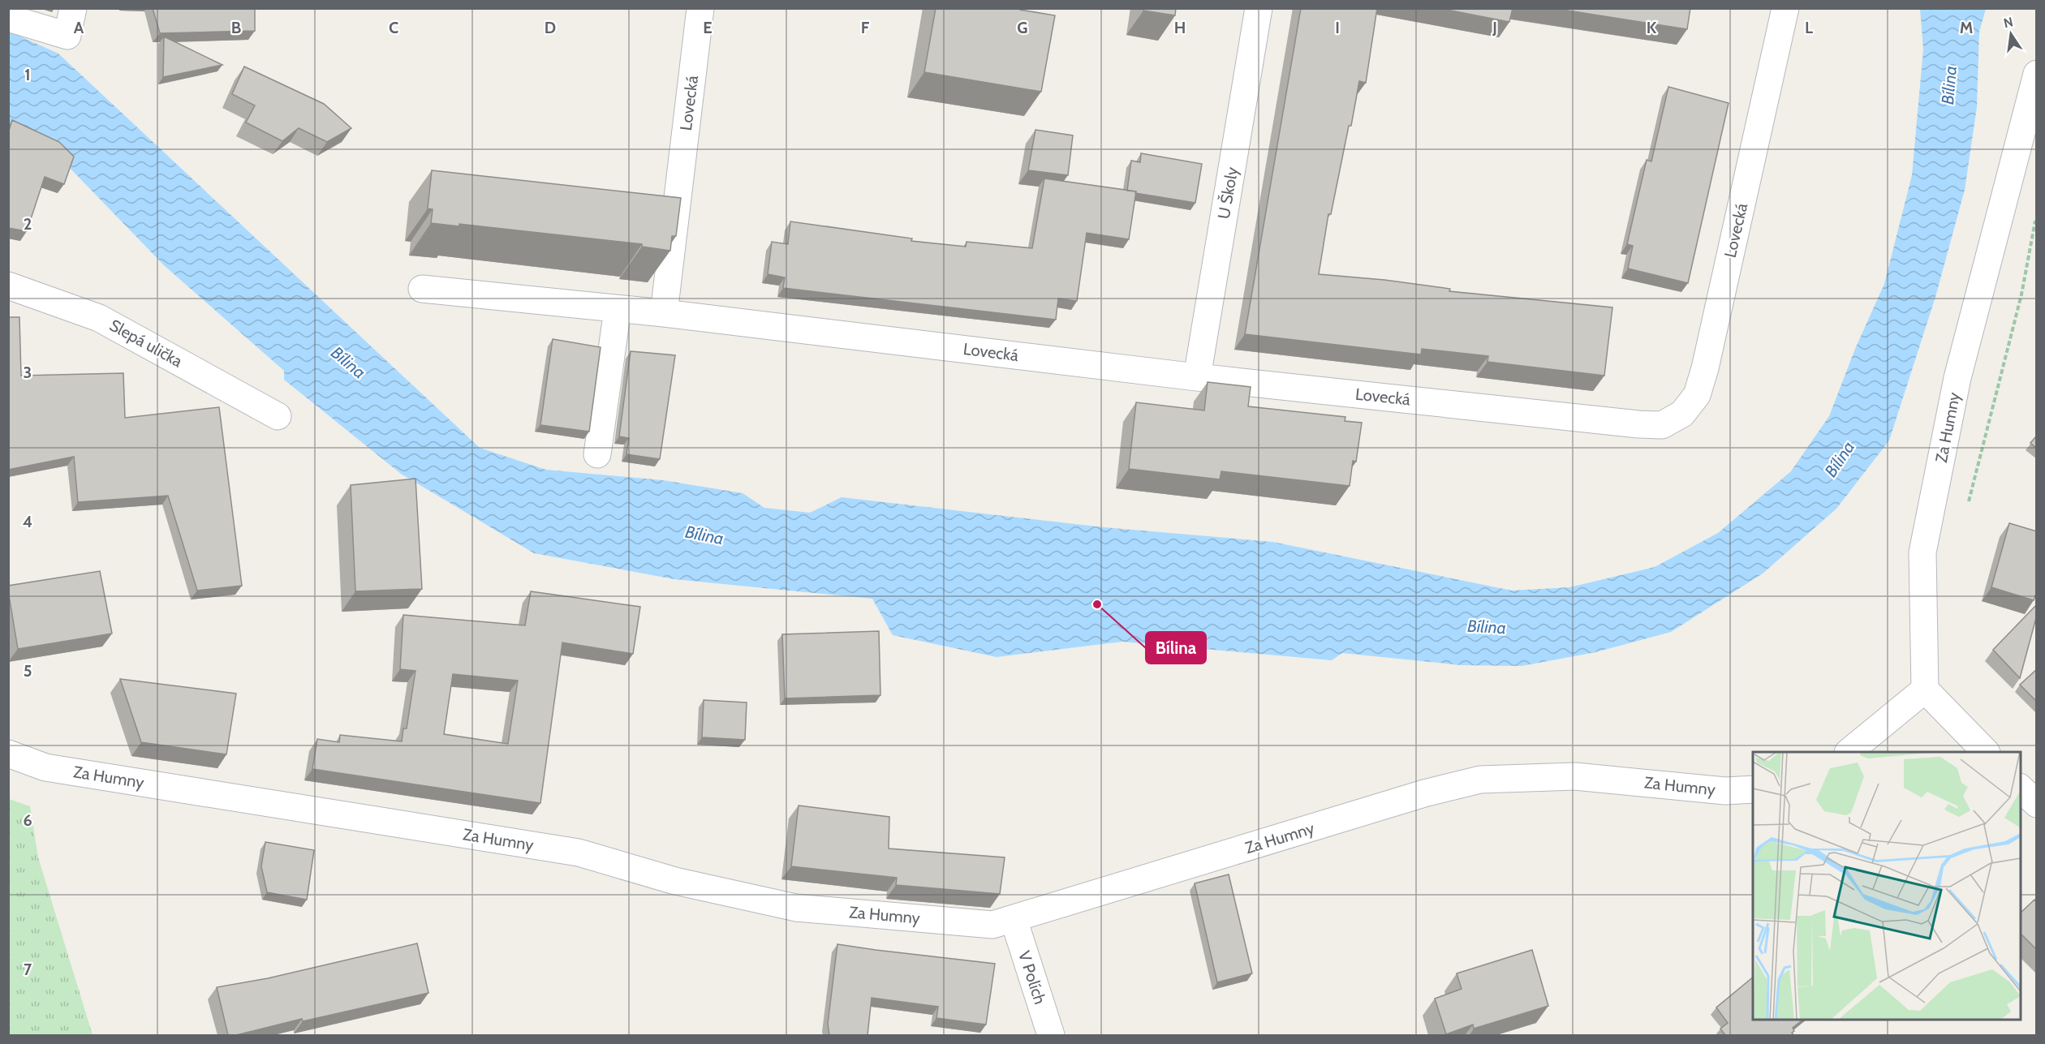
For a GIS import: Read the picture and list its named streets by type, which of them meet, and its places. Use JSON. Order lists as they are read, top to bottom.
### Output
{
  "streets": {
    "street": [
      "Lovecká",
      "U Školy",
      "Slepá ulička",
      "Za Humny",
      "V Polích"
    ]
  },
  "crossings": [
    ["Lovecká", "U Školy"],
    ["Za Humny", "V Polích"]
  ],
  "water": ["Bílina"],
  "places": ["Bílina"],
  "north": "top",
  "grid": {
    "columns": [
      "A",
      "B",
      "C",
      "D",
      "E",
      "F",
      "G",
      "H",
      "I",
      "J",
      "K",
      "L",
      "M"
    ],
    "rows": [
      "1",
      "2",
      "3",
      "4",
      "5",
      "6",
      "7"
    ]
  }
}
